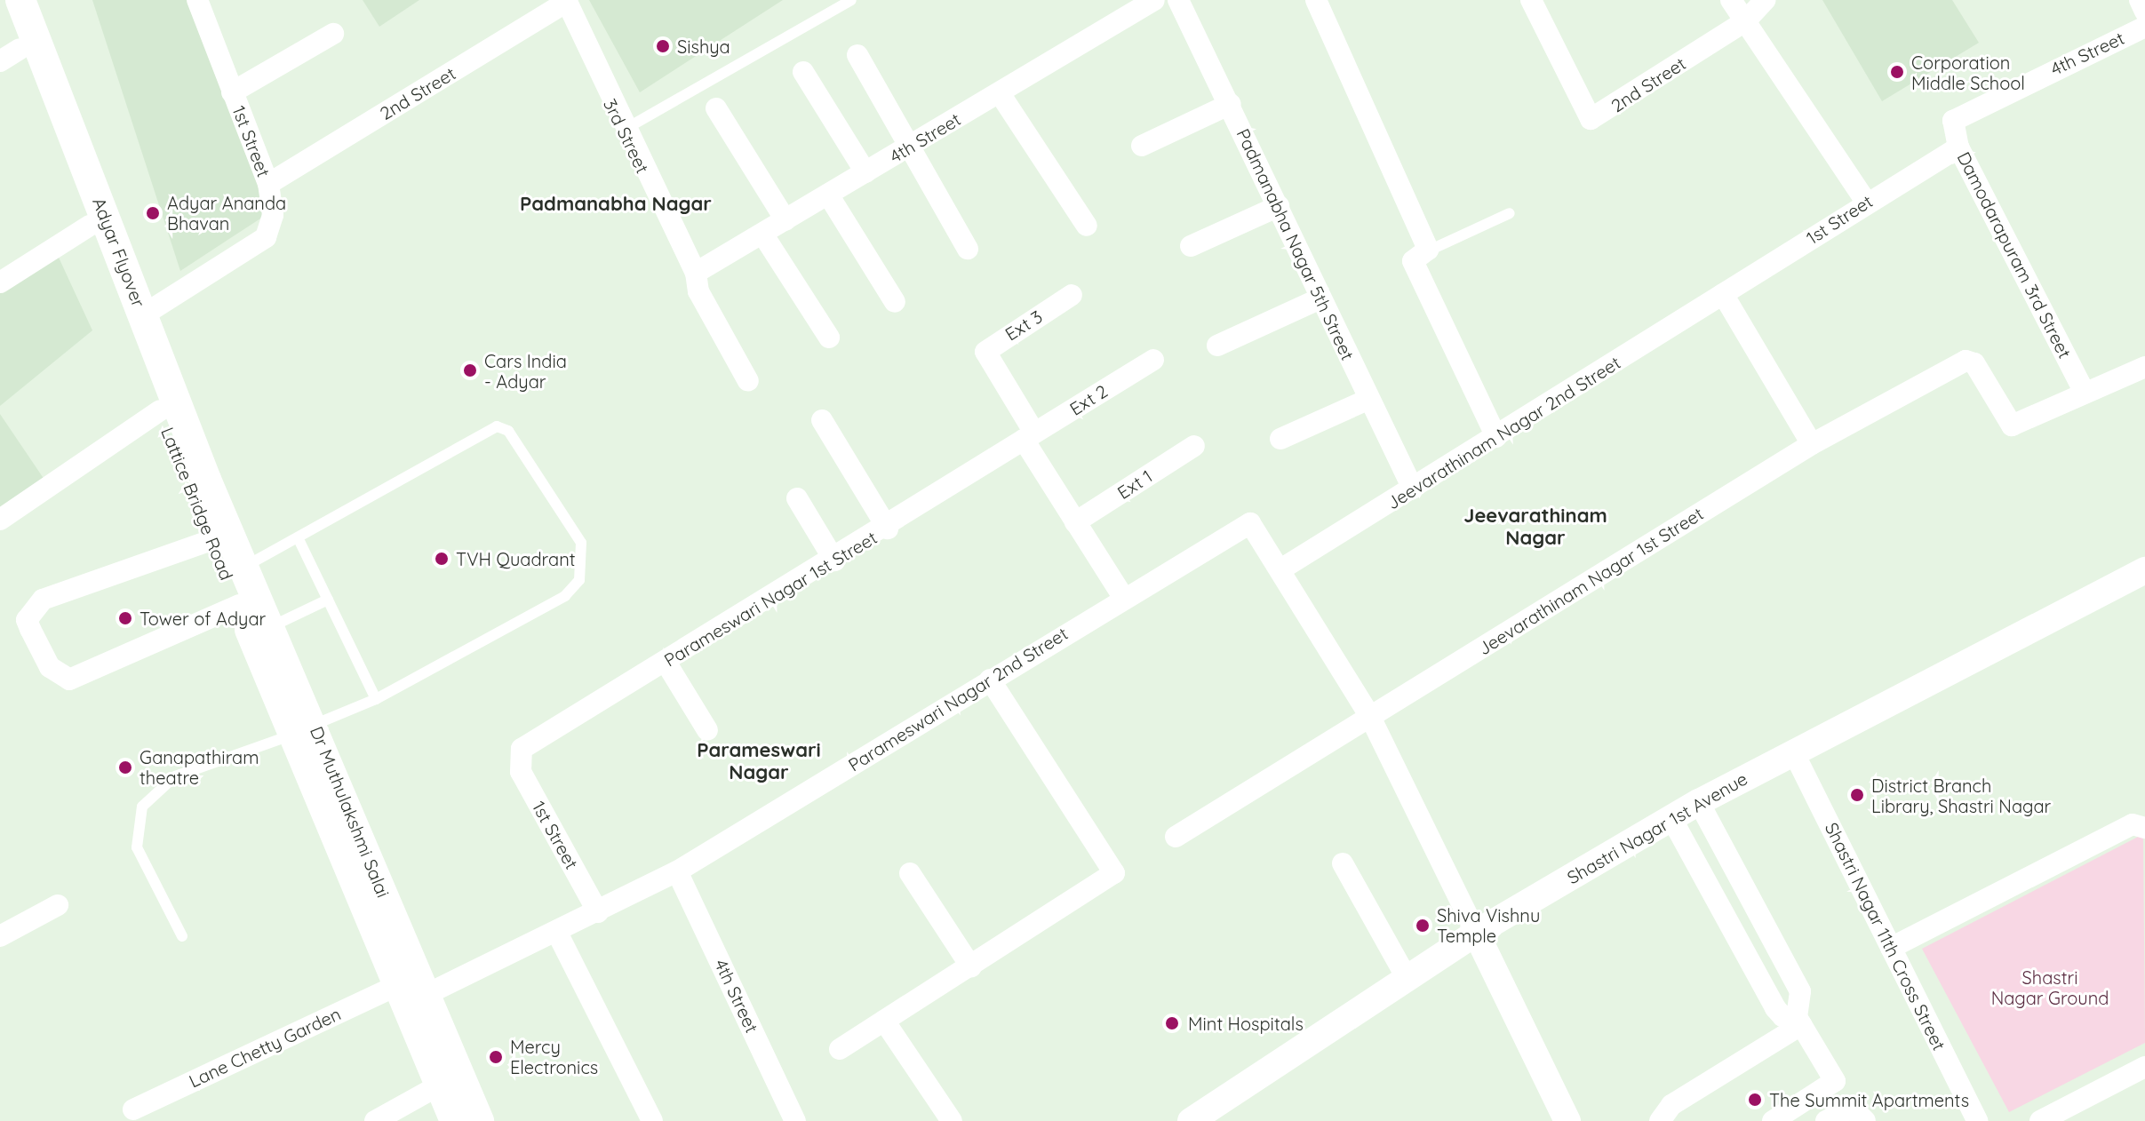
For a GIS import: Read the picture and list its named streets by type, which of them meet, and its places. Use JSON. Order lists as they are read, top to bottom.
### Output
{
  "streets": {
    "main road": ["Adyar Flyover", "Lattice Bridge Road", "Dr Muthulakshmi Salai"],
    "street": [
      "4th Street",
      "2nd Street",
      "3rd Street",
      "1st Street",
      "Padmanabha Nagar 5th Street",
      "Damodarapuram 3rd Street",
      "Ext 3",
      "Ext 2",
      "Jeevarathinam Nagar 2nd Street",
      "Ext 1",
      "Jeevarathinam Nagar 1st Street",
      "Parameswari Nagar 1st Street",
      "Parameswari Nagar 2nd Street",
      "Shastri Nagar 1st Avenue",
      "Shastri Nagar 11th Cross Street",
      "Lane Chetty Garden"
    ]
  },
  "crossings": [
    ["4th Street", "3rd Street"],
    ["4th Street", "Damodarapuram 3rd Street"],
    ["4th Street", "Parameswari Nagar 2nd Street"],
    ["2nd Street", "3rd Street"],
    ["2nd Street", "1st Street"],
    ["1st Street", "Damodarapuram 3rd Street"],
    ["1st Street", "Jeevarathinam Nagar 2nd Street"],
    ["1st Street", "Parameswari Nagar 1st Street"],
    ["1st Street", "Parameswari Nagar 2nd Street"],
    ["Padmanabha Nagar 5th Street", "Jeevarathinam Nagar 2nd Street"],
    ["Adyar Flyover", "Dr Muthulakshmi Salai"],
    ["Damodarapuram 3rd Street", "Jeevarathinam Nagar 1st Street"],
    ["Ext 3", "Ext 2"],
    ["Ext 3", "Parameswari Nagar 1st Street"],
    ["Ext 2", "Parameswari Nagar 1st Street"],
    ["Jeevarathinam Nagar 2nd Street", "Parameswari Nagar 2nd Street"],
    ["Lattice Bridge Road", "Dr Muthulakshmi Salai"],
    ["Lattice Bridge Road", "Lane Chetty Garden"],
    ["Parameswari Nagar 2nd Street", "Dr Muthulakshmi Salai"],
    ["Shastri Nagar 1st Avenue", "Shastri Nagar 11th Cross Street"]
  ],
  "districts": ["Padmanabha Nagar", "Jeevarathinam Nagar", "Parameswari Nagar"],
  "parks": ["Shastri Nagar Ground"],
  "places": [
    "Sishya",
    "Corporation Middle School",
    "Adyar Ananda Bhavan",
    "Cars India - Adyar",
    "TVH Quadrant",
    "Tower of Adyar",
    "Ganapathiram theatre",
    "District Branch Library, Shastri Nagar",
    "Shiva Vishnu Temple",
    "Mint Hospitals",
    "Mercy Electronics",
    "The Summit Apartments"
  ]
}
